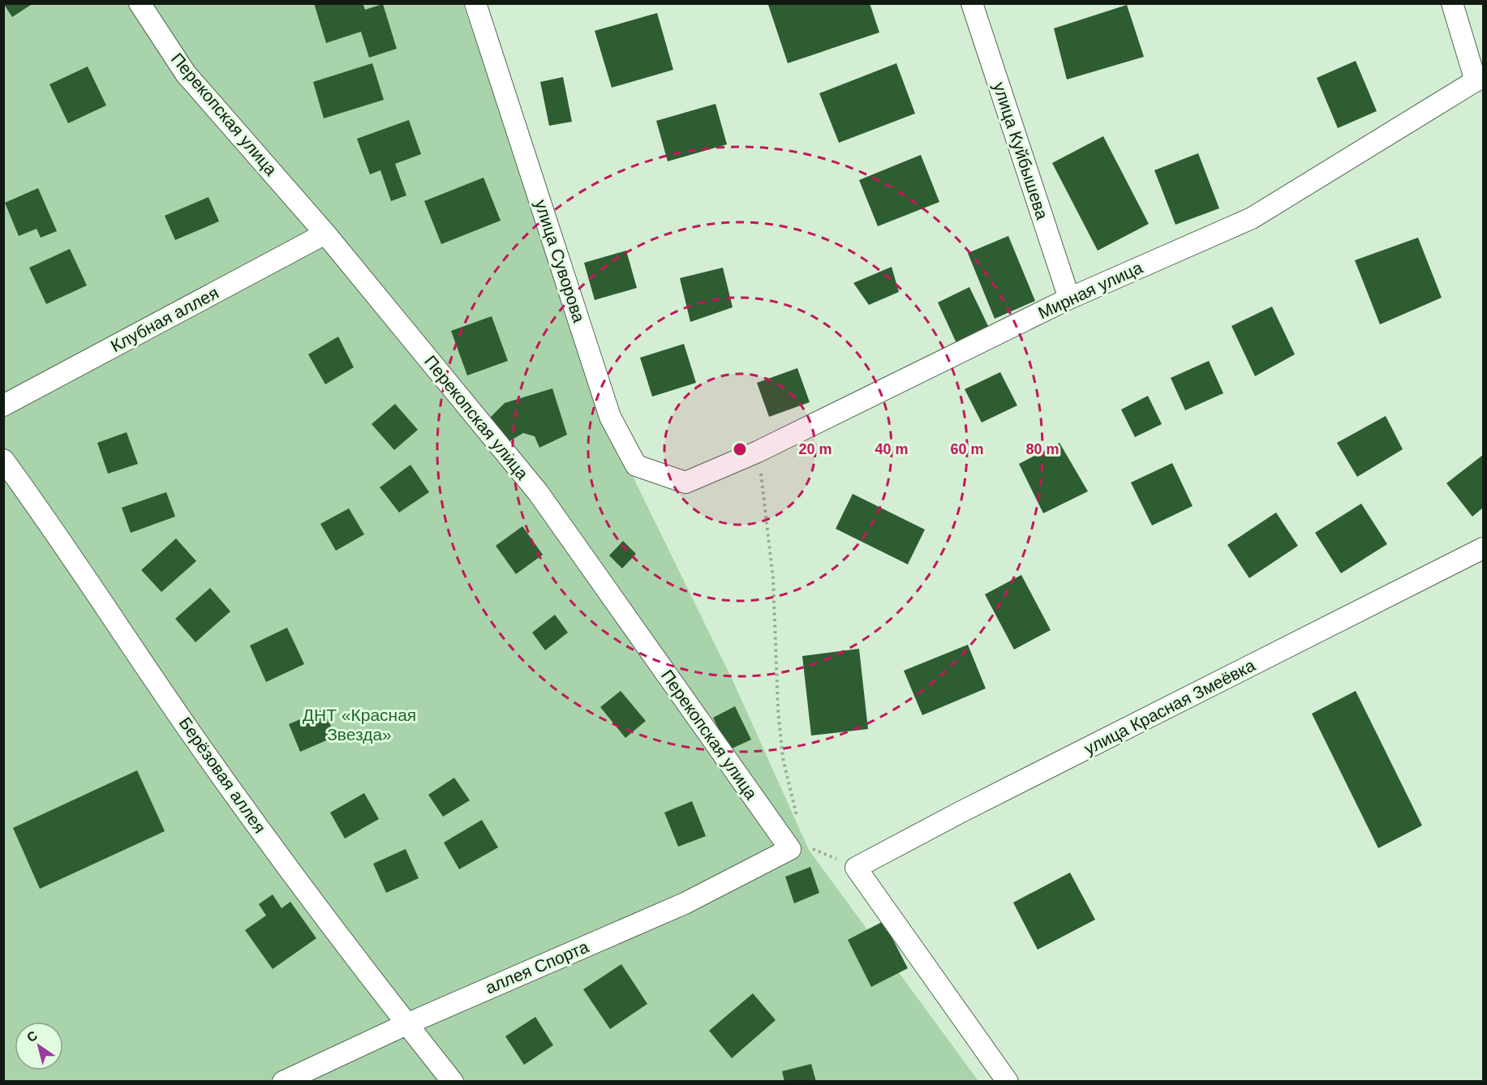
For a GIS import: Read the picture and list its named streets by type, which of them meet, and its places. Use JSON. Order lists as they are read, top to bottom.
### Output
{
  "streets": {
    "street": [
      "Перекопская улица",
      "улица Куйбышева",
      "улица Суворова",
      "Мирная улица",
      "Клубная аллея",
      "улица Красная Змеёвка",
      "Берёзовая аллея",
      "аллея Спорта"
    ]
  },
  "crossings": [
    ["Перекопская улица", "Клубная аллея"],
    ["Перекопская улица", "аллея Спорта"],
    ["улица Куйбышева", "Мирная улица"],
    ["улица Суворова", "Мирная улица"],
    ["Берёзовая аллея", "аллея Спорта"]
  ],
  "parks": ["ДНТ «Красная Звезда»"],
  "north": "top left",
  "rings": [
    "20 m",
    "40 m",
    "60 m",
    "80 m"
  ]
}
